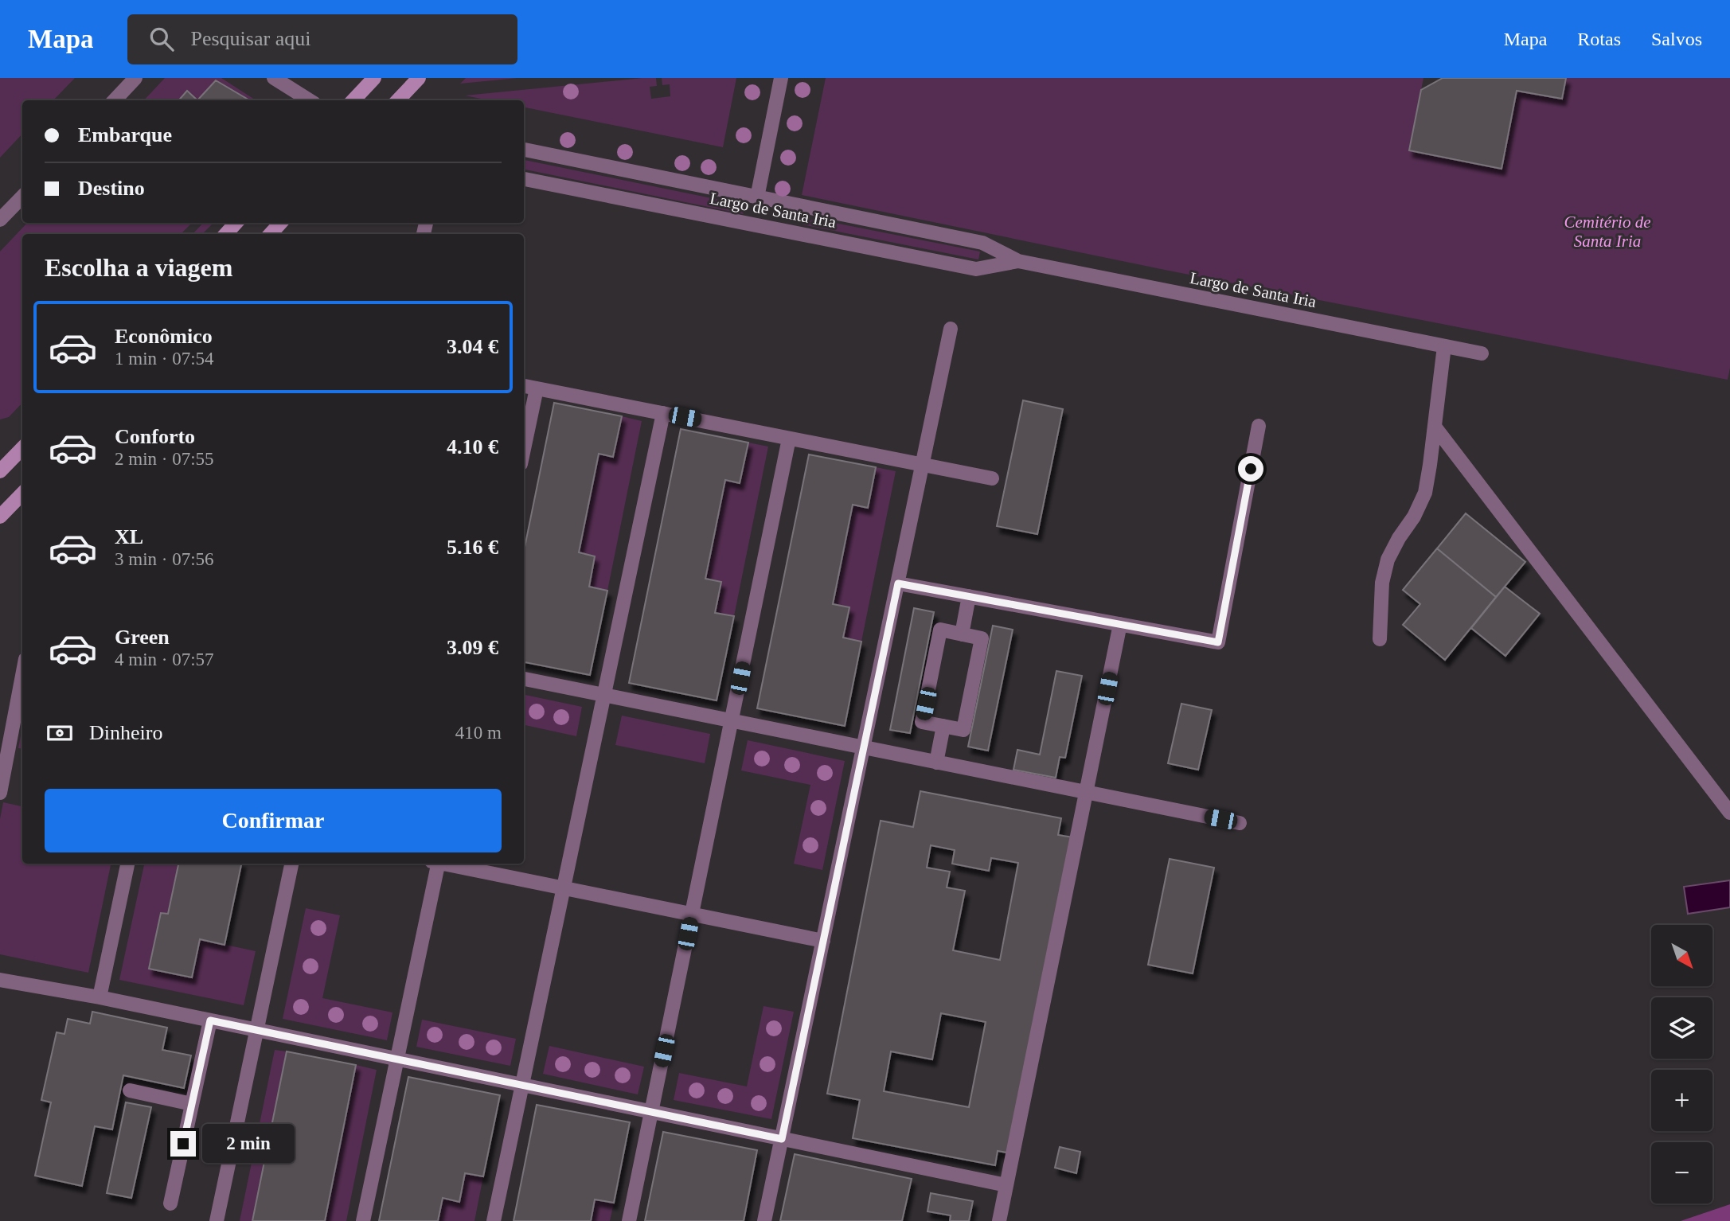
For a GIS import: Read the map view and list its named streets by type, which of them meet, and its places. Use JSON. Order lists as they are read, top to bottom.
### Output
{
  "streets": {
    "street": ["Largo de Santa Iria"]
  },
  "parks": ["Cemitério de Santa Iria"],
  "north": "bottom right",
  "page": {
    "header": "Mapa",
    "search": "Pesquisar aqui",
    "nav": ["Mapa", "Rotas", "Salvos"],
    "banner": ["Embarque", "Destino"],
    "heading": "Escolha a viagem",
    "list": [
      {
        "name": "Econômico",
        "note": "1 min · 07:54",
        "value": "3.04 €"
      },
      {
        "name": "Conforto",
        "note": "2 min · 07:55",
        "value": "4.10 €"
      },
      {
        "name": "XL",
        "note": "3 min · 07:56",
        "value": "5.16 €"
      },
      {
        "name": "Green",
        "note": "4 min · 07:57",
        "value": "3.09 €"
      }
    ],
    "pay": ["Dinheiro", "410 m"],
    "buttons": "Confirmar",
    "map_buttons": ["+", "−"],
    "bubble": "2 min"
  }
}
